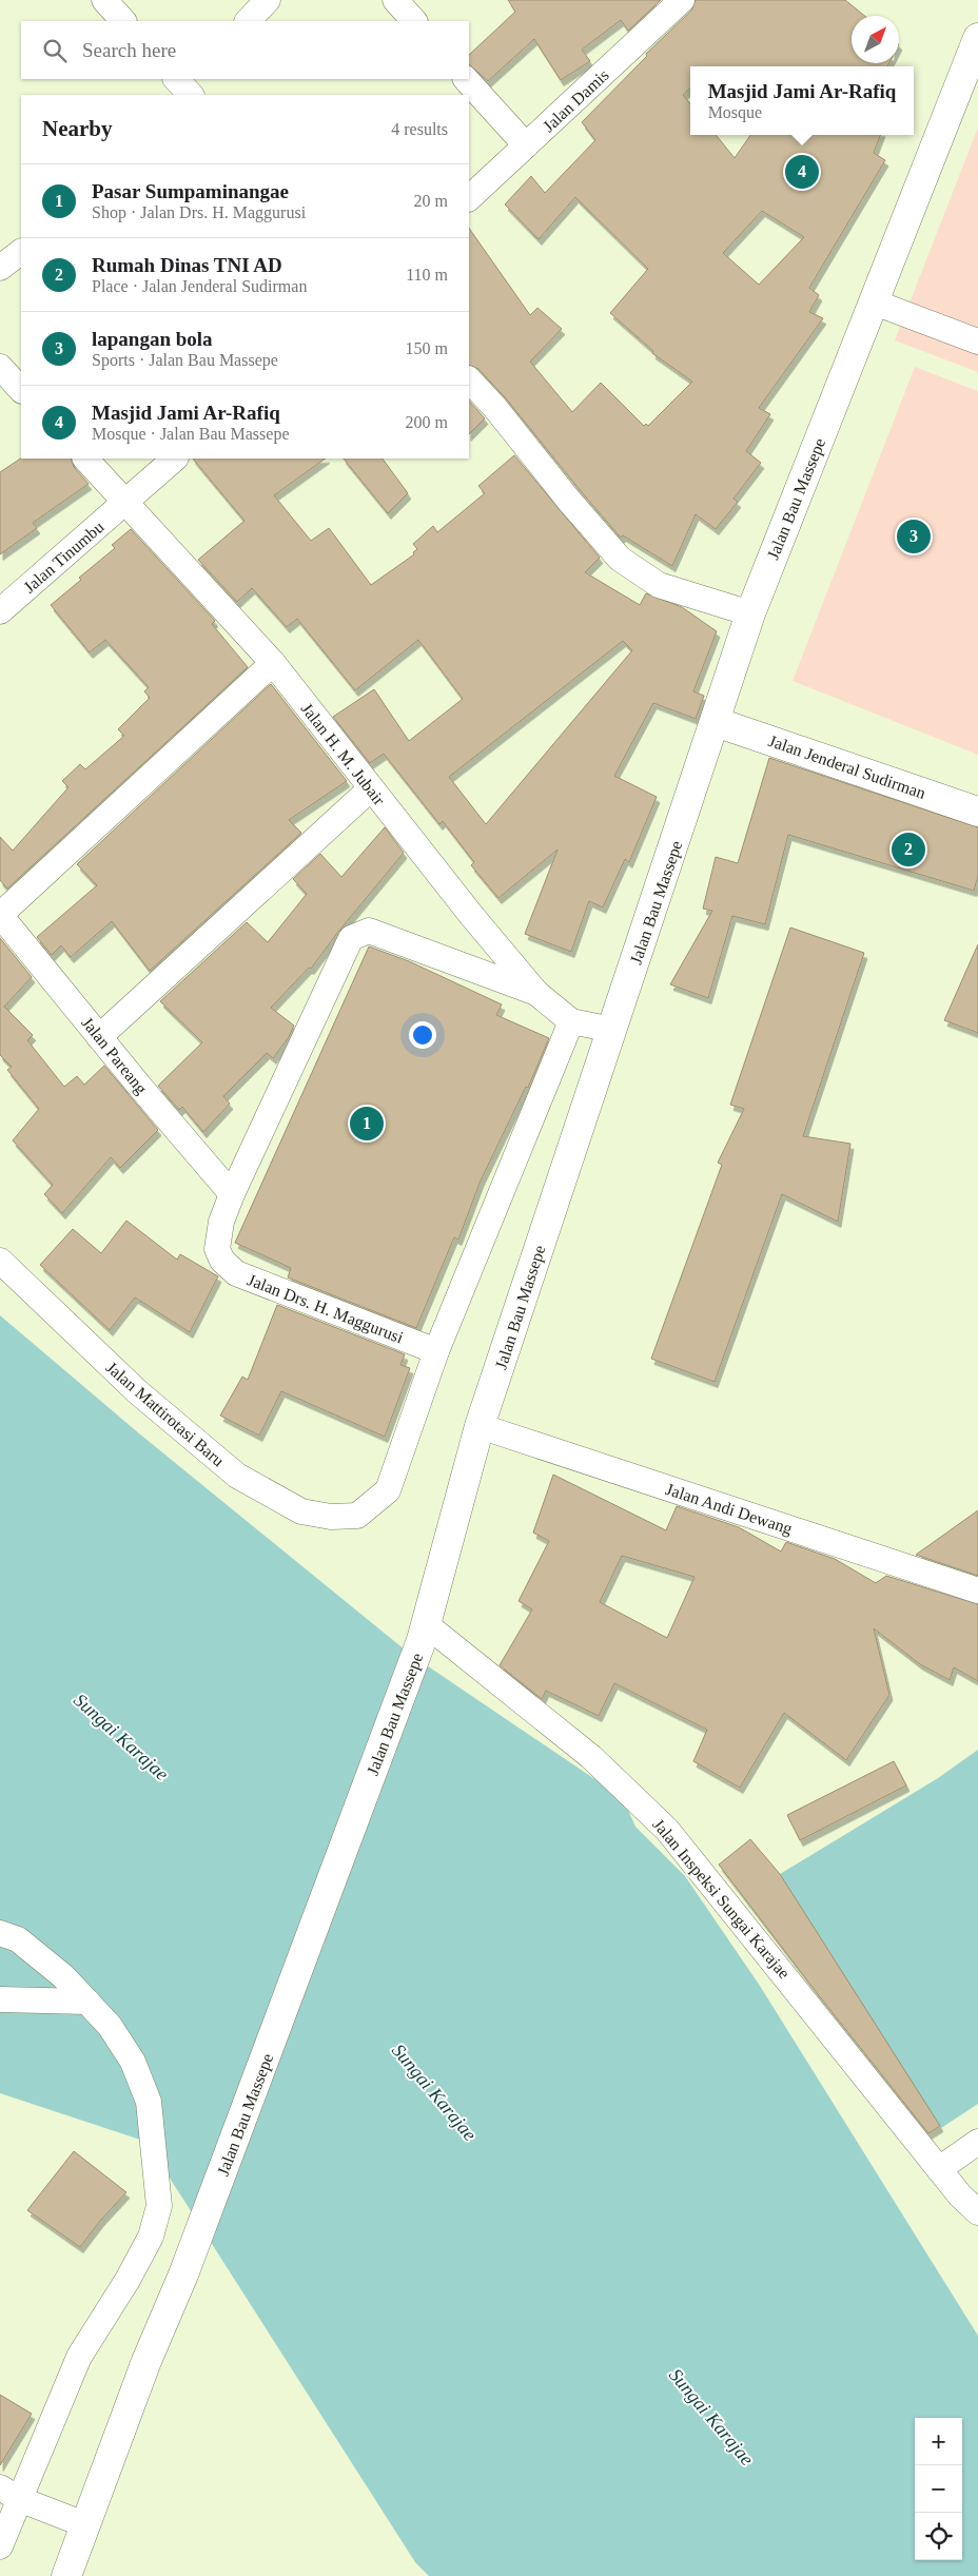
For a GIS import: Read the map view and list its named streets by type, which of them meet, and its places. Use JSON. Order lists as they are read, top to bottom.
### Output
{
  "streets": {
    "main road": ["Jalan Bau Massepe", "Jalan Jenderal Sudirman"],
    "street": [
      "Jalan Damis",
      "Jalan Tinumbu",
      "Jalan H. M. Jubair",
      "Jalan Pareang",
      "Jalan Drs. H. Maggurusi",
      "Jalan Mattirotasi Baru",
      "Jalan Andi Dewang",
      "Jalan Inspeksi Sungai Karajae"
    ]
  },
  "crossings": [
    ["Jalan Bau Massepe", "Jalan H. M. Jubair"],
    ["Jalan Bau Massepe", "Jalan Jenderal Sudirman"],
    ["Jalan Bau Massepe", "Jalan Andi Dewang"],
    ["Jalan Bau Massepe", "Jalan Inspeksi Sungai Karajae"],
    ["Jalan Tinumbu", "Jalan H. M. Jubair"],
    ["Jalan H. M. Jubair", "Jalan Drs. H. Maggurusi"],
    ["Jalan Pareang", "Jalan Drs. H. Maggurusi"],
    ["Jalan Drs. H. Maggurusi", "Jalan Mattirotasi Baru"]
  ],
  "water": ["Sungai Karajae"],
  "north": "top right",
  "page": {
    "search": "Search here",
    "popup": ["Masjid Jami Ar-Rafiq", "Mosque"],
    "heading": ["Nearby", "4 results"],
    "pins": [
      "4",
      "3",
      "2",
      "1"
    ],
    "list": [
      {
        "mark": "1",
        "name": "Pasar Sumpaminangae",
        "note": "Shop · Jalan Drs. H. Maggurusi",
        "value": "20 m"
      },
      {
        "mark": "2",
        "name": "Rumah Dinas TNI AD",
        "note": "Place · Jalan Jenderal Sudirman",
        "value": "110 m"
      },
      {
        "mark": "3",
        "name": "lapangan bola",
        "note": "Sports · Jalan Bau Massepe",
        "value": "150 m"
      },
      {
        "mark": "4",
        "name": "Masjid Jami Ar-Rafiq",
        "note": "Mosque · Jalan Bau Massepe",
        "value": "200 m"
      }
    ],
    "map_buttons": ["+", "−"]
  }
}
